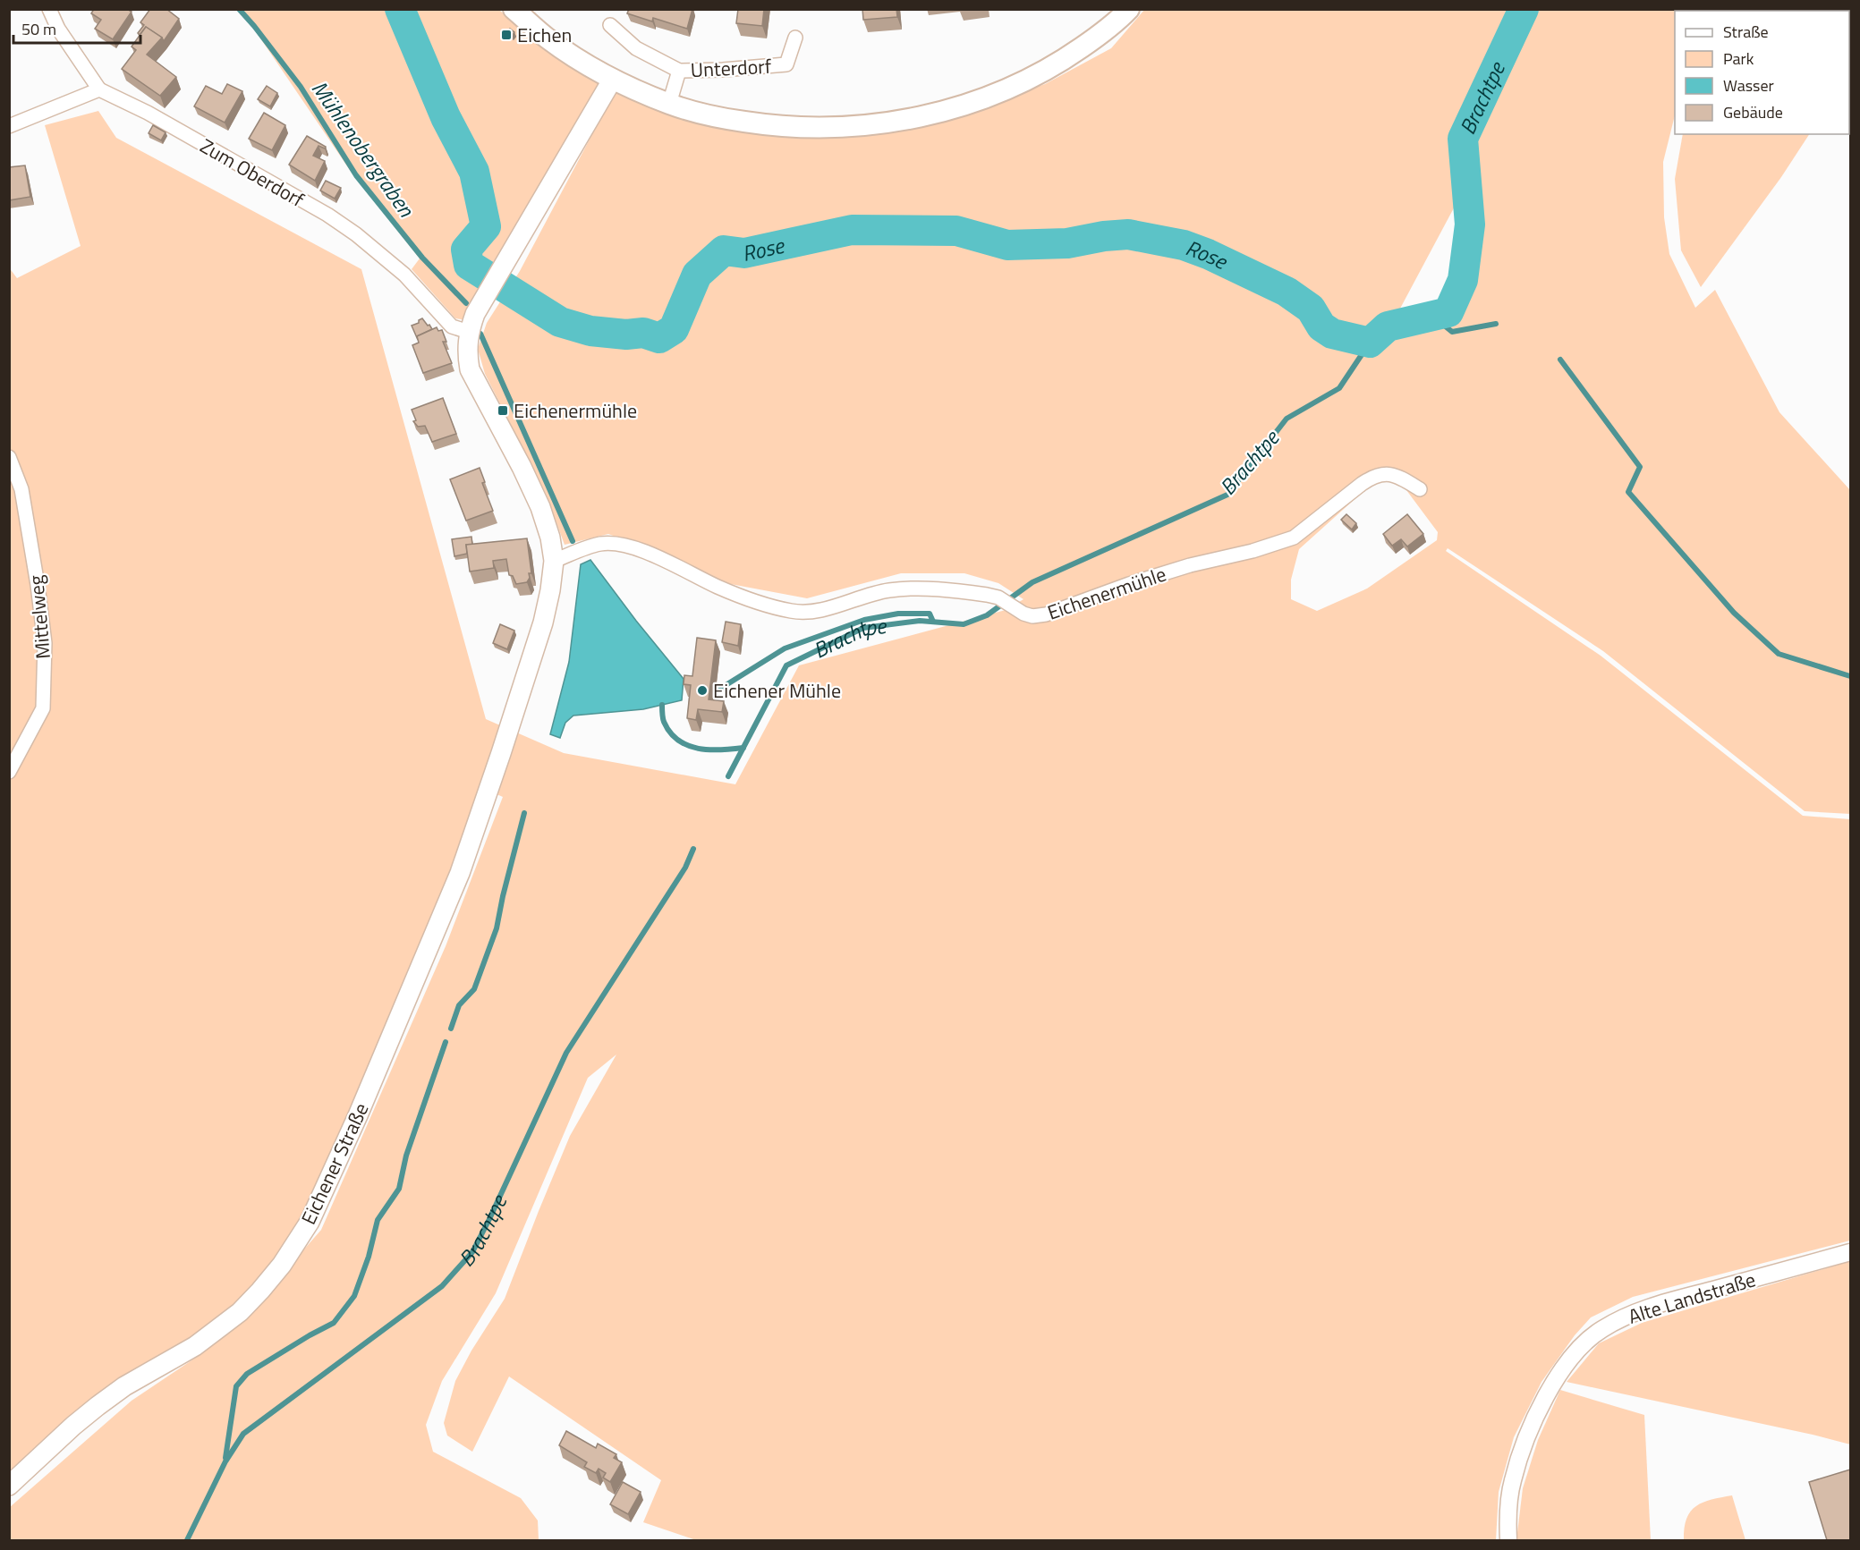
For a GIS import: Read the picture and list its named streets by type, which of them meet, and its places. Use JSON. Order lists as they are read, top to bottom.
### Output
{
  "streets": {
    "main road": ["Eichener Straße"],
    "street": [
      "Unterdorf",
      "Zum Oberdorf",
      "Eichenermühle",
      "Mittelweg",
      "Alte Landstraße"
    ]
  },
  "crossings": [
    ["Eichenermühle", "Eichener Straße"]
  ],
  "water": ["Brachtpe", "Mühlenobergraben", "Rose"],
  "places": {
    "transit": ["Eichen", "Eichenermühle"],
    "other": ["Eichener Mühle"]
  },
  "legend": [
    "Straße",
    "Park",
    "Wasser",
    "Gebäude"
  ],
  "scale_bar": "50 m"
}
